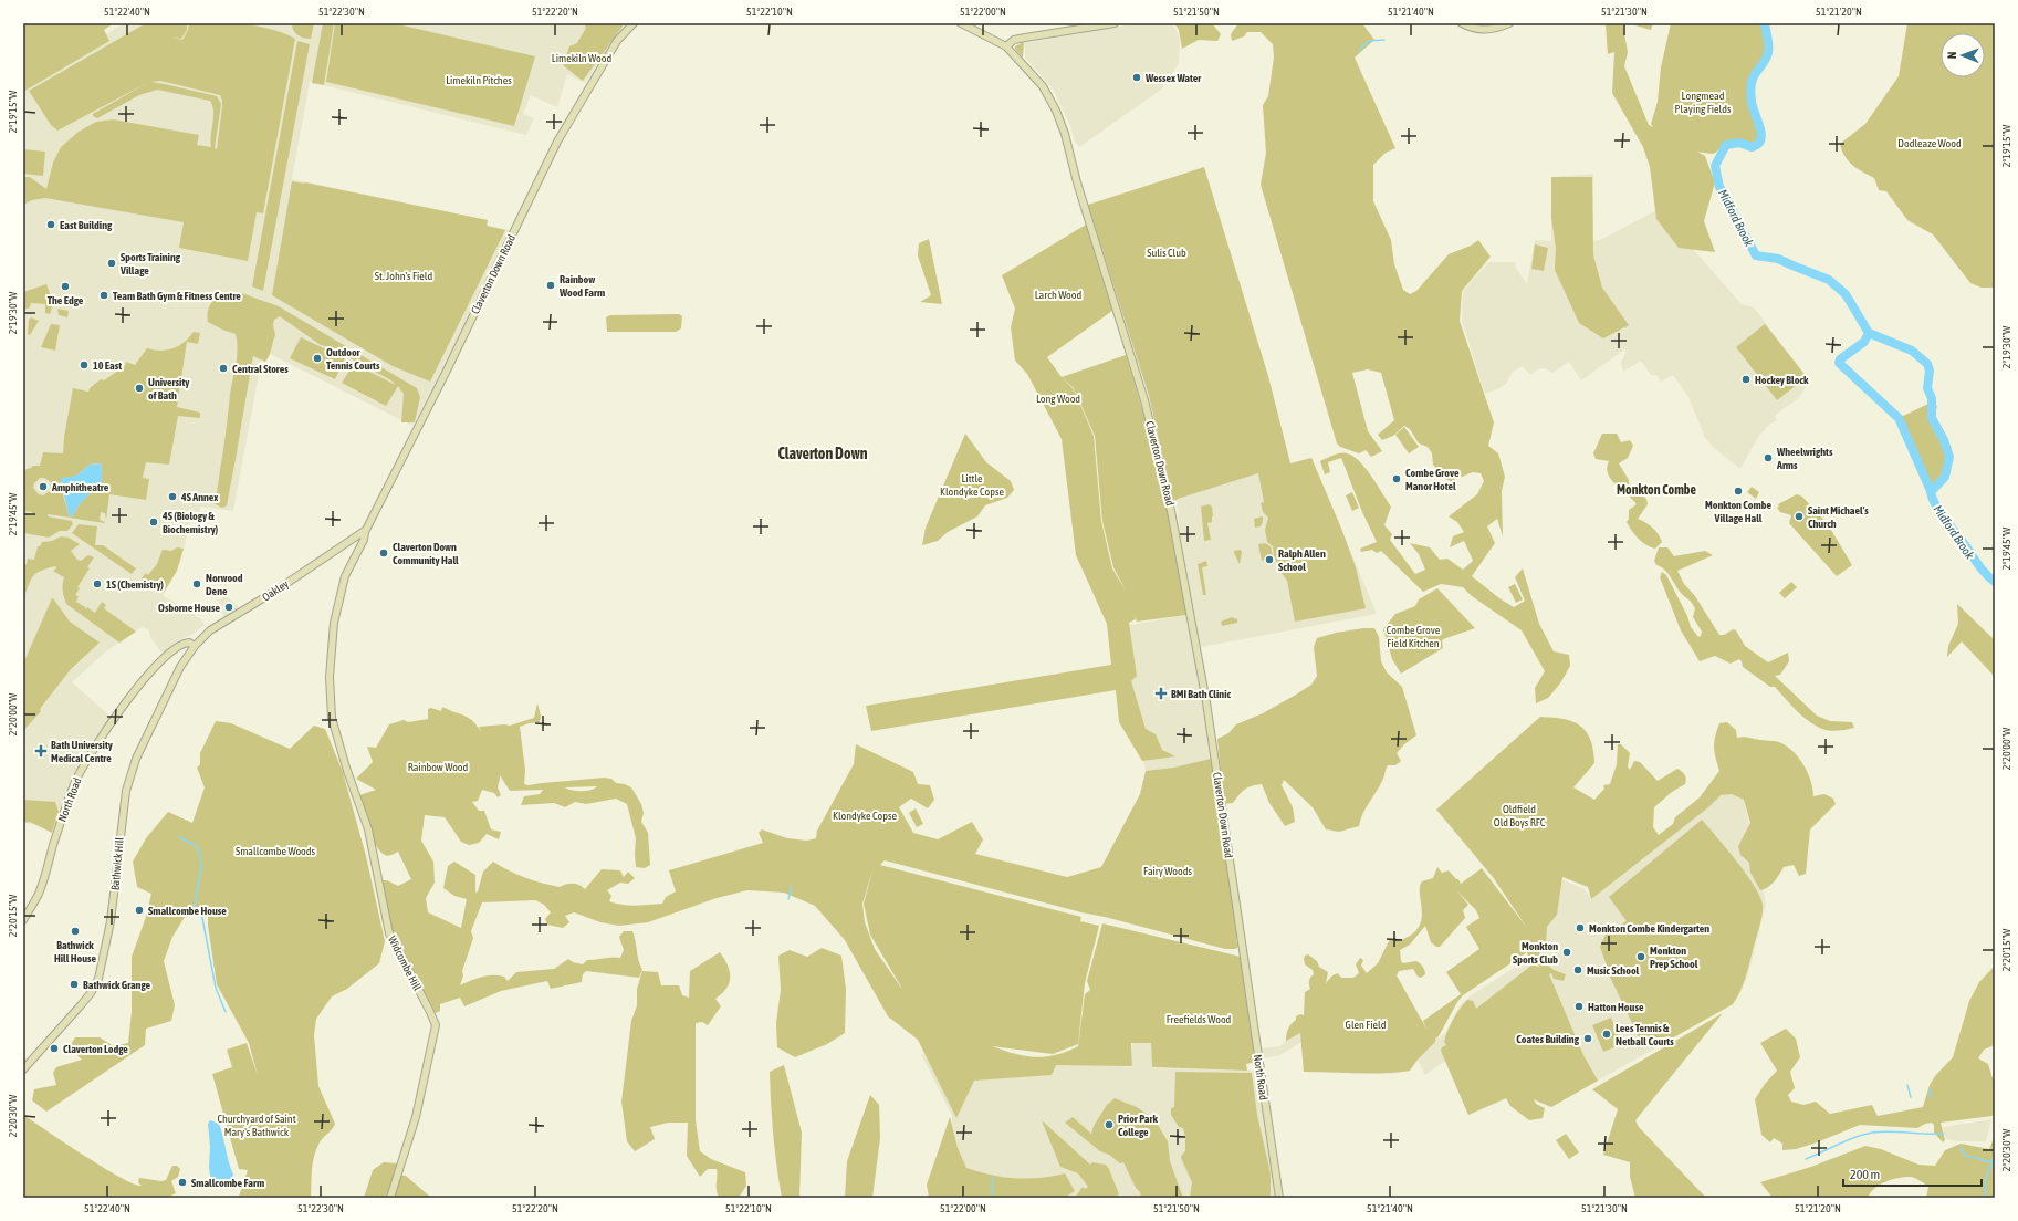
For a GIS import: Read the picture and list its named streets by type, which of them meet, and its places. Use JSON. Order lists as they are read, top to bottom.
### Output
{
  "streets": {
    "street": [
      "Claverton Down Road",
      "Oakley",
      "North Road",
      "Bathwick Hill",
      "Widcombe Hill"
    ]
  },
  "crossings": [
    ["Claverton Down Road", "North Road"],
    ["Claverton Down Road", "Widcombe Hill"],
    ["Oakley", "North Road"],
    ["Oakley", "Bathwick Hill"],
    ["North Road", "Bathwick Hill"]
  ],
  "districts": ["Claverton Down", "Monkton Combe"],
  "water": ["Midford Brook"],
  "parks": [
    "Limekiln Wood",
    "Limekiln Pitches",
    "Longmead Playing Fields",
    "Dodleaze Wood",
    "Sulis Club",
    "St. John's Field",
    "Larch Wood",
    "Long Wood",
    "Little Klondyke Copse",
    "Combe Grove Field Kitchen",
    "Rainbow Wood",
    "Oldfield Old Boys RFC",
    "Klondyke Copse",
    "Smallcombe Woods",
    "Fairy Woods",
    "Freefields Wood",
    "Glen Field",
    "Churchyard of Saint Mary's Bathwick"
  ],
  "places": {
    "other": [
      "Wessex Water",
      "East Building",
      "Sports Training Village",
      "Rainbow Wood Farm",
      "The Edge",
      "Team Bath Gym & Fitness Centre",
      "Outdoor Tennis Courts",
      "10 East",
      "Central Stores",
      "Hockey Block",
      "University of Bath",
      "Wheelwrights Arms",
      "Combe Grove Manor Hotel",
      "Amphitheatre",
      "Monkton Combe Village Hall",
      "4S Annex",
      "Saint Michael's Church",
      "4S (Biology & Biochemistry)",
      "Claverton Down Community Hall",
      "Ralph Allen School",
      "1S (Chemistry)",
      "Norwood Dene",
      "Osborne House",
      "Smallcombe House",
      "Monkton Combe Kindergarten",
      "Bathwick Hill House",
      "Monkton Sports Club",
      "Monkton Prep School",
      "Music School",
      "Bathwick Grange",
      "Hatton House",
      "Lees Tennis & Netball Courts",
      "Coates Building",
      "Claverton Lodge",
      "Prior Park College",
      "Smallcombe Farm"
    ],
    "health": ["BMI Bath Clinic", "Bath University Medical Centre"]
  },
  "scale_bar": "200 m",
  "north": "left",
  "coordinates": [
    "51°22'40\"N",
    "51°22'30\"N",
    "51°22'20\"N",
    "51°22'10\"N",
    "51°22'00\"N",
    "51°21'50\"N",
    "51°21'40\"N",
    "51°21'30\"N",
    "51°21'20\"N",
    "2°19'15\"W",
    "2°19'30\"W",
    "2°19'45\"W",
    "2°20'00\"W",
    "2°20'15\"W",
    "2°20'30\"W"
  ]
}
